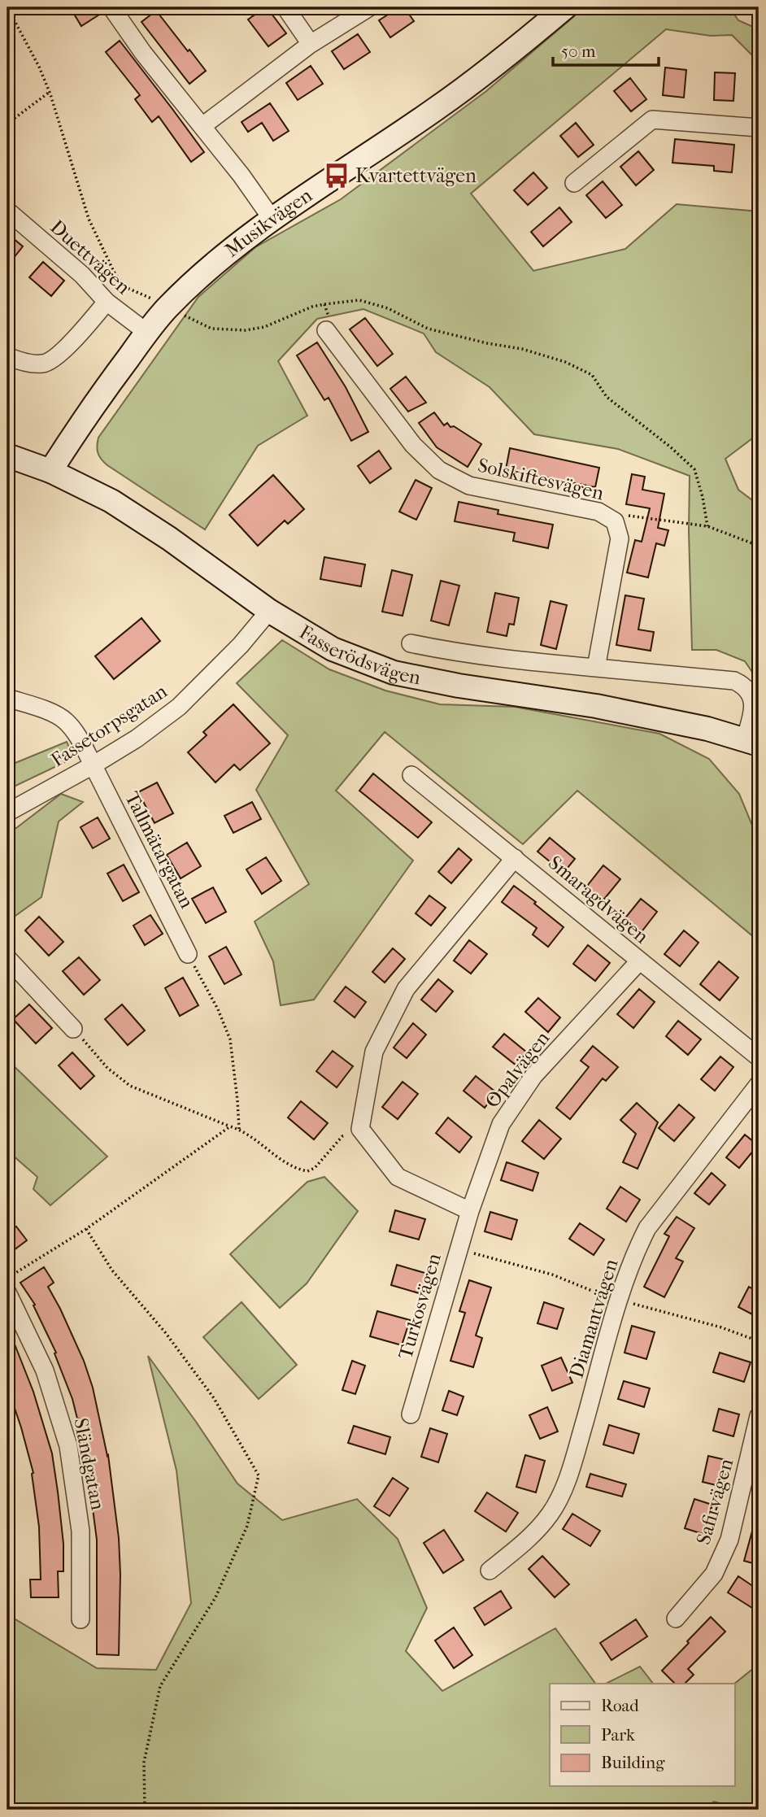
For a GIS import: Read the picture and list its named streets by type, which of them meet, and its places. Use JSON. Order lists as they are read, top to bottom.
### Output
{
  "streets": {
    "street": [
      "Musikvägen",
      "Duettvägen",
      "Solskiftesvägen",
      "Fasserödsvägen",
      "Fassetorpsgatan",
      "Tallmätargatan",
      "Smaragdvägen",
      "Opalvägen",
      "Turkosvägen",
      "Diamantvägen",
      "Sländgatan",
      "Safirvägen"
    ]
  },
  "crossings": [
    ["Musikvägen", "Duettvägen"],
    ["Musikvägen", "Fasserödsvägen"],
    ["Fasserödsvägen", "Fassetorpsgatan"],
    ["Fassetorpsgatan", "Tallmätargatan"],
    ["Smaragdvägen", "Opalvägen"],
    ["Opalvägen", "Turkosvägen"]
  ],
  "places": {
    "bus stop": ["Kvartettvägen"]
  },
  "legend": ["Road", "Park", "Building"],
  "scale_bar": "50 m"
}
